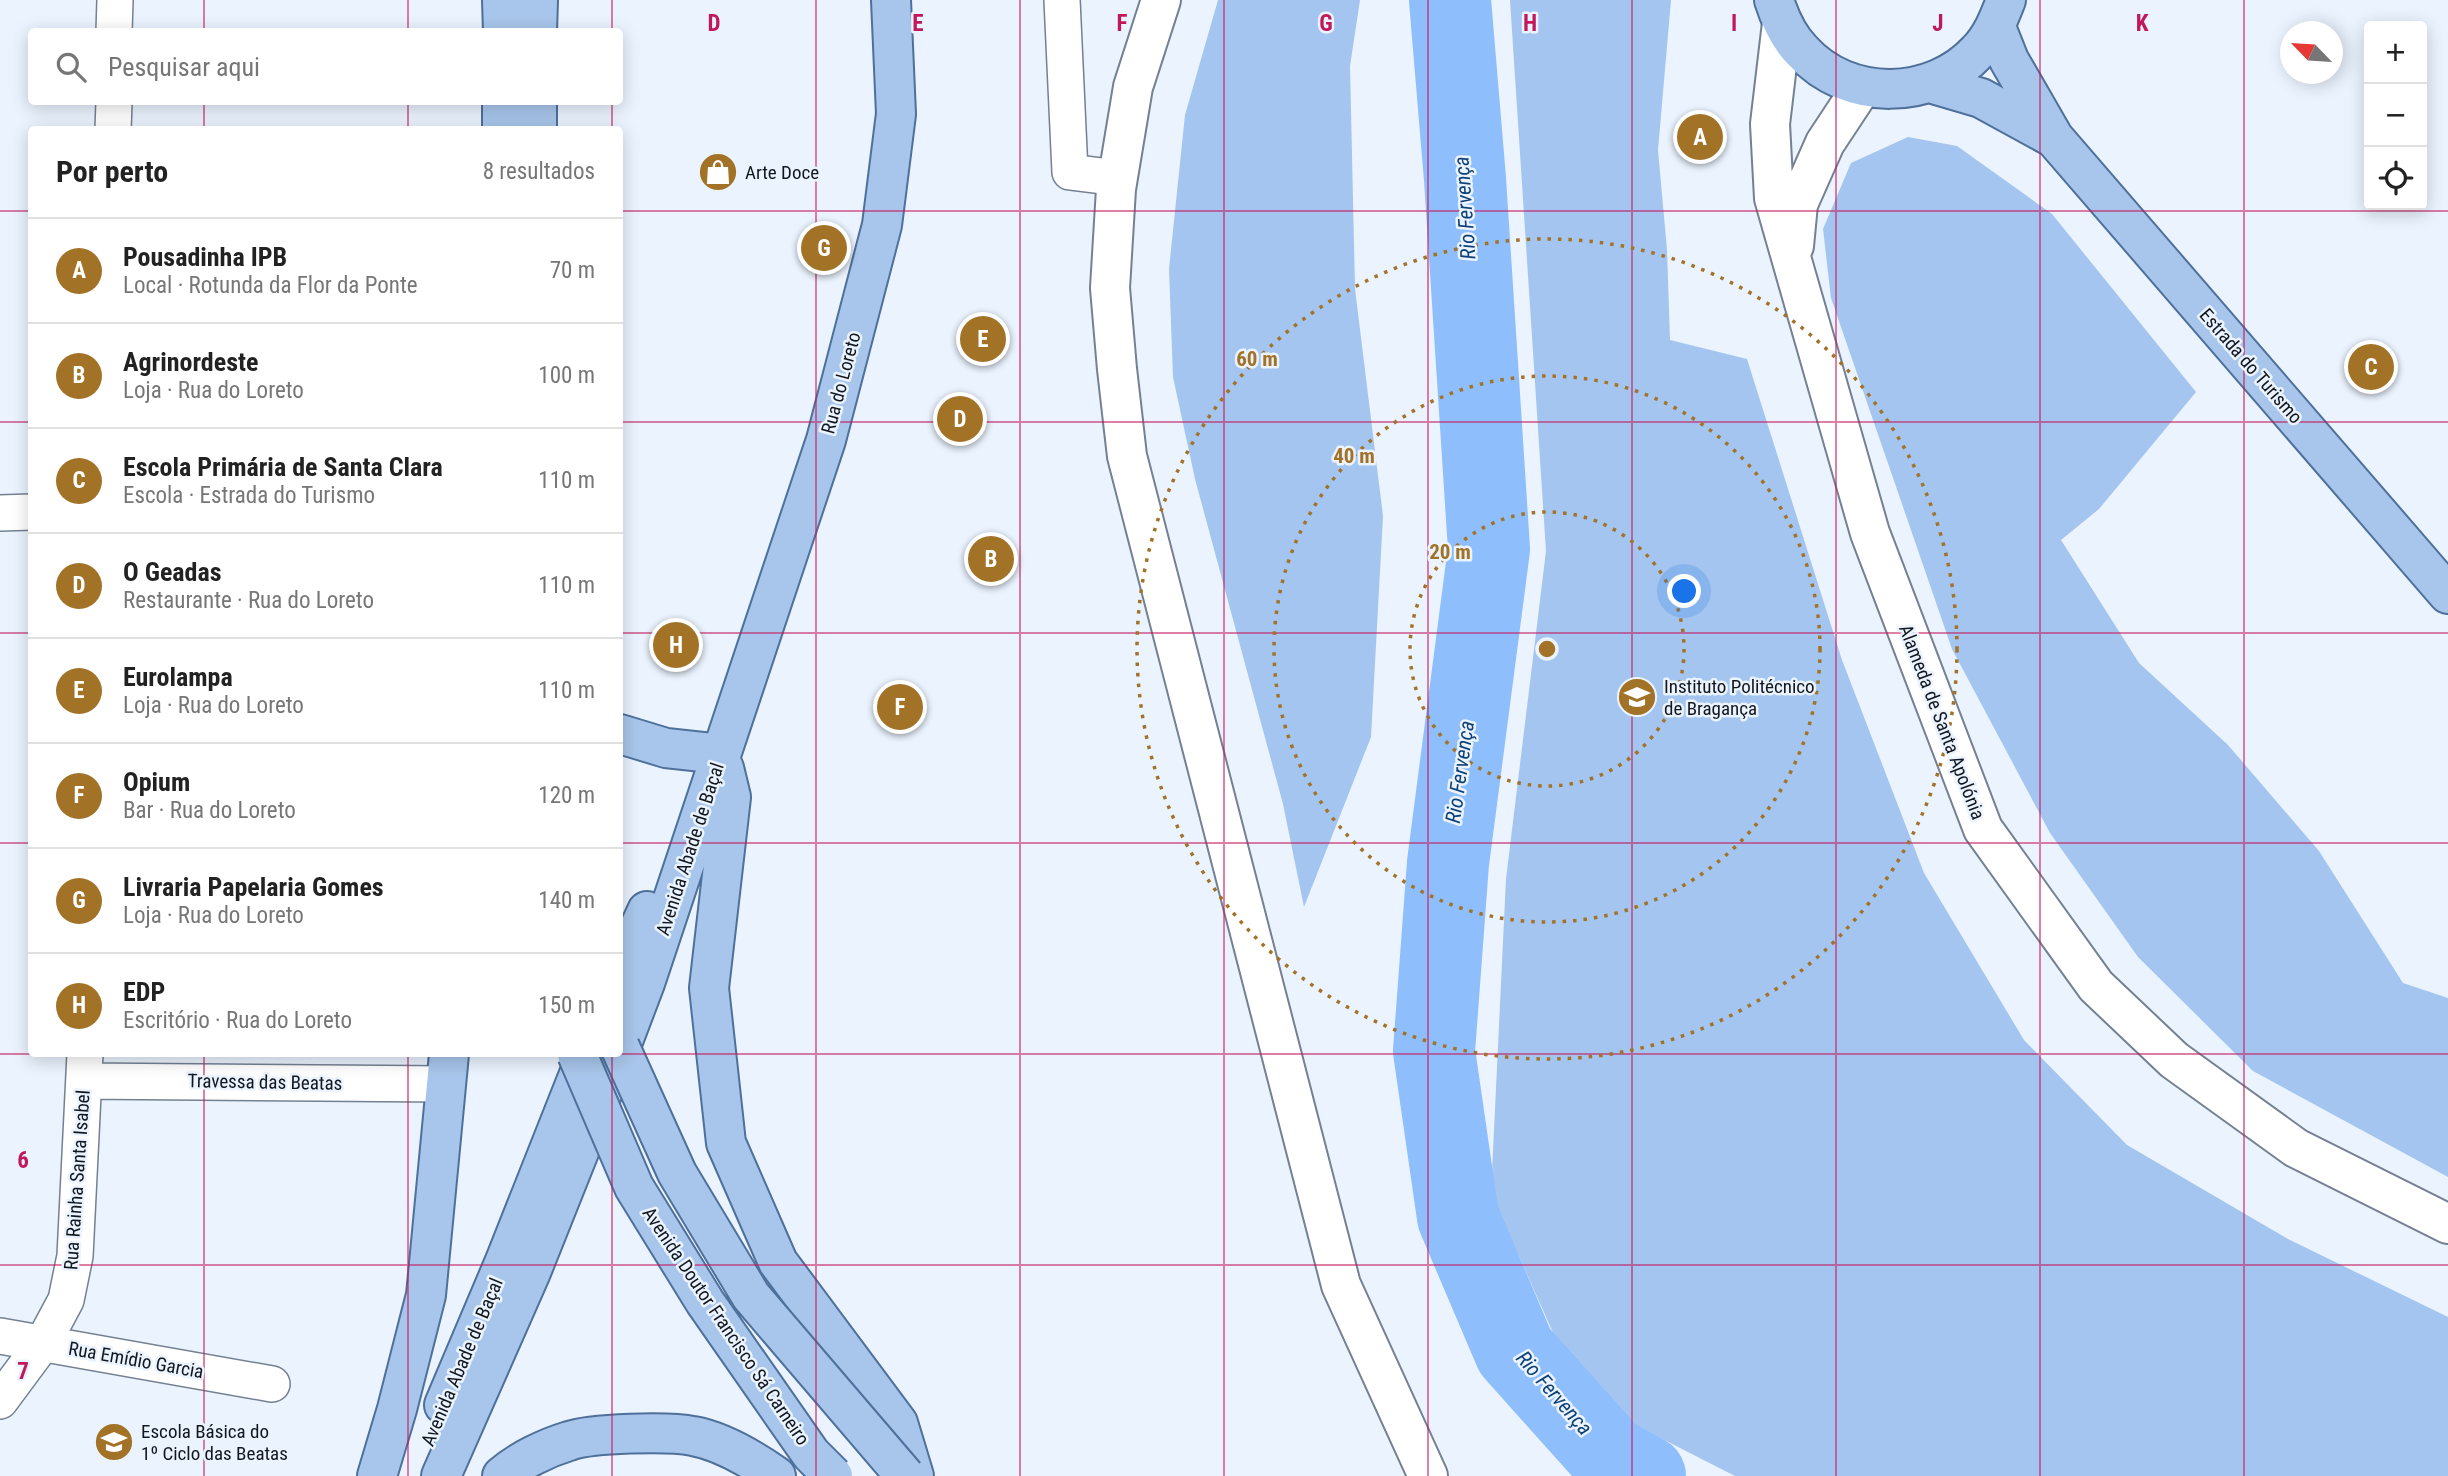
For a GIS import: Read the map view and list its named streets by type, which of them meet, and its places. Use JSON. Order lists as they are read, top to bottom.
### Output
{
  "streets": {
    "main road": [
      "Estrada do Turismo",
      "Rua do Loreto",
      "Avenida Abade de Baçal",
      "Avenida Doutor Francisco Sá Carneiro"
    ],
    "street": [
      "Alameda de Santa Apolónia",
      "Travessa das Beatas",
      "Rua Rainha Santa Isabel",
      "Rua Emídio Garcia"
    ]
  },
  "crossings": [
    ["Rua do Loreto", "Avenida Abade de Baçal"],
    ["Travessa das Beatas", "Rua Rainha Santa Isabel"],
    ["Rua Rainha Santa Isabel", "Rua Emídio Garcia"]
  ],
  "water": ["Rio Fervença"],
  "places": {
    "shop": ["Arte Doce"],
    "school or university": ["Instituto Politécnico de Bragança", "Escola Básica do 1º Ciclo das Beatas"]
  },
  "north": "top left",
  "page": {
    "map_buttons": ["+", "−"],
    "search": "Pesquisar aqui",
    "pins": [
      "A",
      "G",
      "E",
      "C",
      "D",
      "B",
      "H",
      "F"
    ],
    "heading": ["Por perto", "8 resultados"],
    "list": [
      {
        "mark": "A",
        "name": "Pousadinha IPB",
        "note": "Local · Rotunda da Flor da Ponte",
        "value": "70 m"
      },
      {
        "mark": "B",
        "name": "Agrinordeste",
        "note": "Loja · Rua do Loreto",
        "value": "100 m"
      },
      {
        "mark": "C",
        "name": "Escola Primária de Santa Clara",
        "note": "Escola · Estrada do Turismo",
        "value": "110 m"
      },
      {
        "mark": "D",
        "name": "O Geadas",
        "note": "Restaurante · Rua do Loreto",
        "value": "110 m"
      },
      {
        "mark": "E",
        "name": "Eurolampa",
        "note": "Loja · Rua do Loreto",
        "value": "110 m"
      },
      {
        "mark": "F",
        "name": "Opium",
        "note": "Bar · Rua do Loreto",
        "value": "120 m"
      },
      {
        "mark": "G",
        "name": "Livraria Papelaria Gomes",
        "note": "Loja · Rua do Loreto",
        "value": "140 m"
      },
      {
        "mark": "H",
        "name": "EDP",
        "note": "Escritório · Rua do Loreto",
        "value": "150 m"
      }
    ]
  },
  "grid": {
    "columns": [
      "D",
      "E",
      "F",
      "G",
      "H",
      "I",
      "J",
      "K"
    ],
    "rows": ["6", "7"]
  },
  "rings": ["60 m", "40 m", "20 m"]
}
